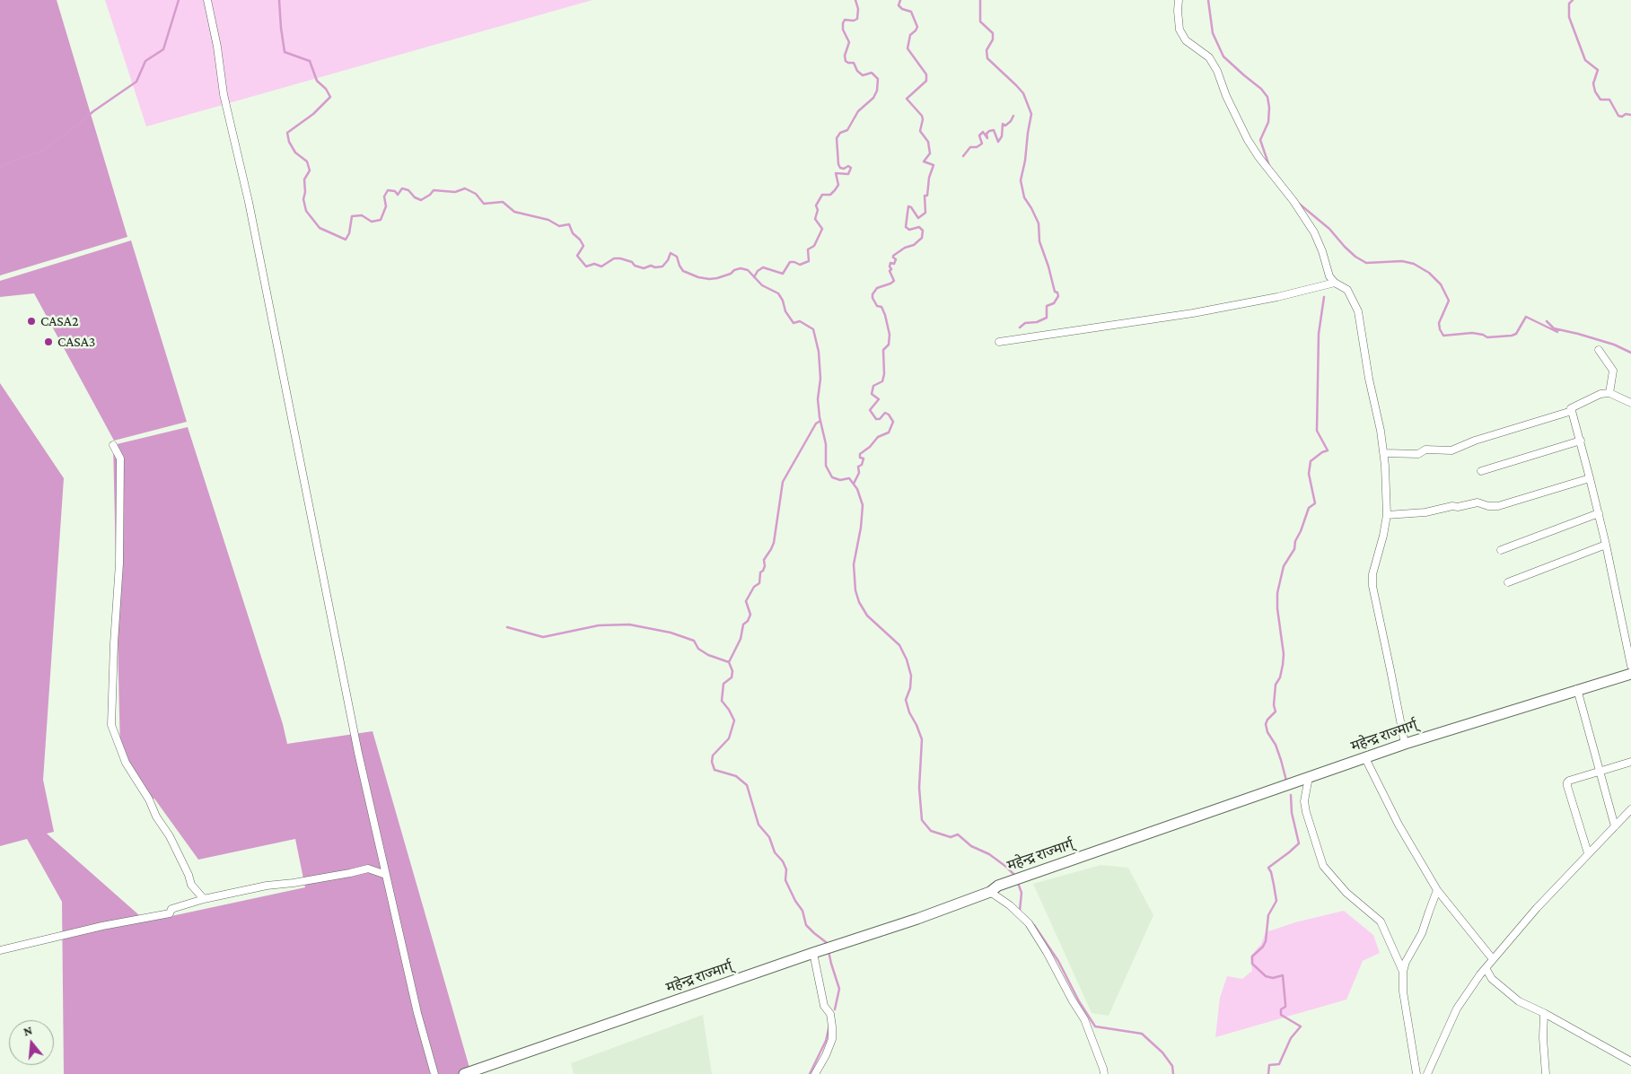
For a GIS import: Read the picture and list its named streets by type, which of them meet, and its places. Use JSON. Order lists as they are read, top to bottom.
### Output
{
  "streets": {
    "highway": ["महेन्द्र राज्मार्ग्"]
  },
  "places": ["CASA2", "CASA3"],
  "north": "top"
}
